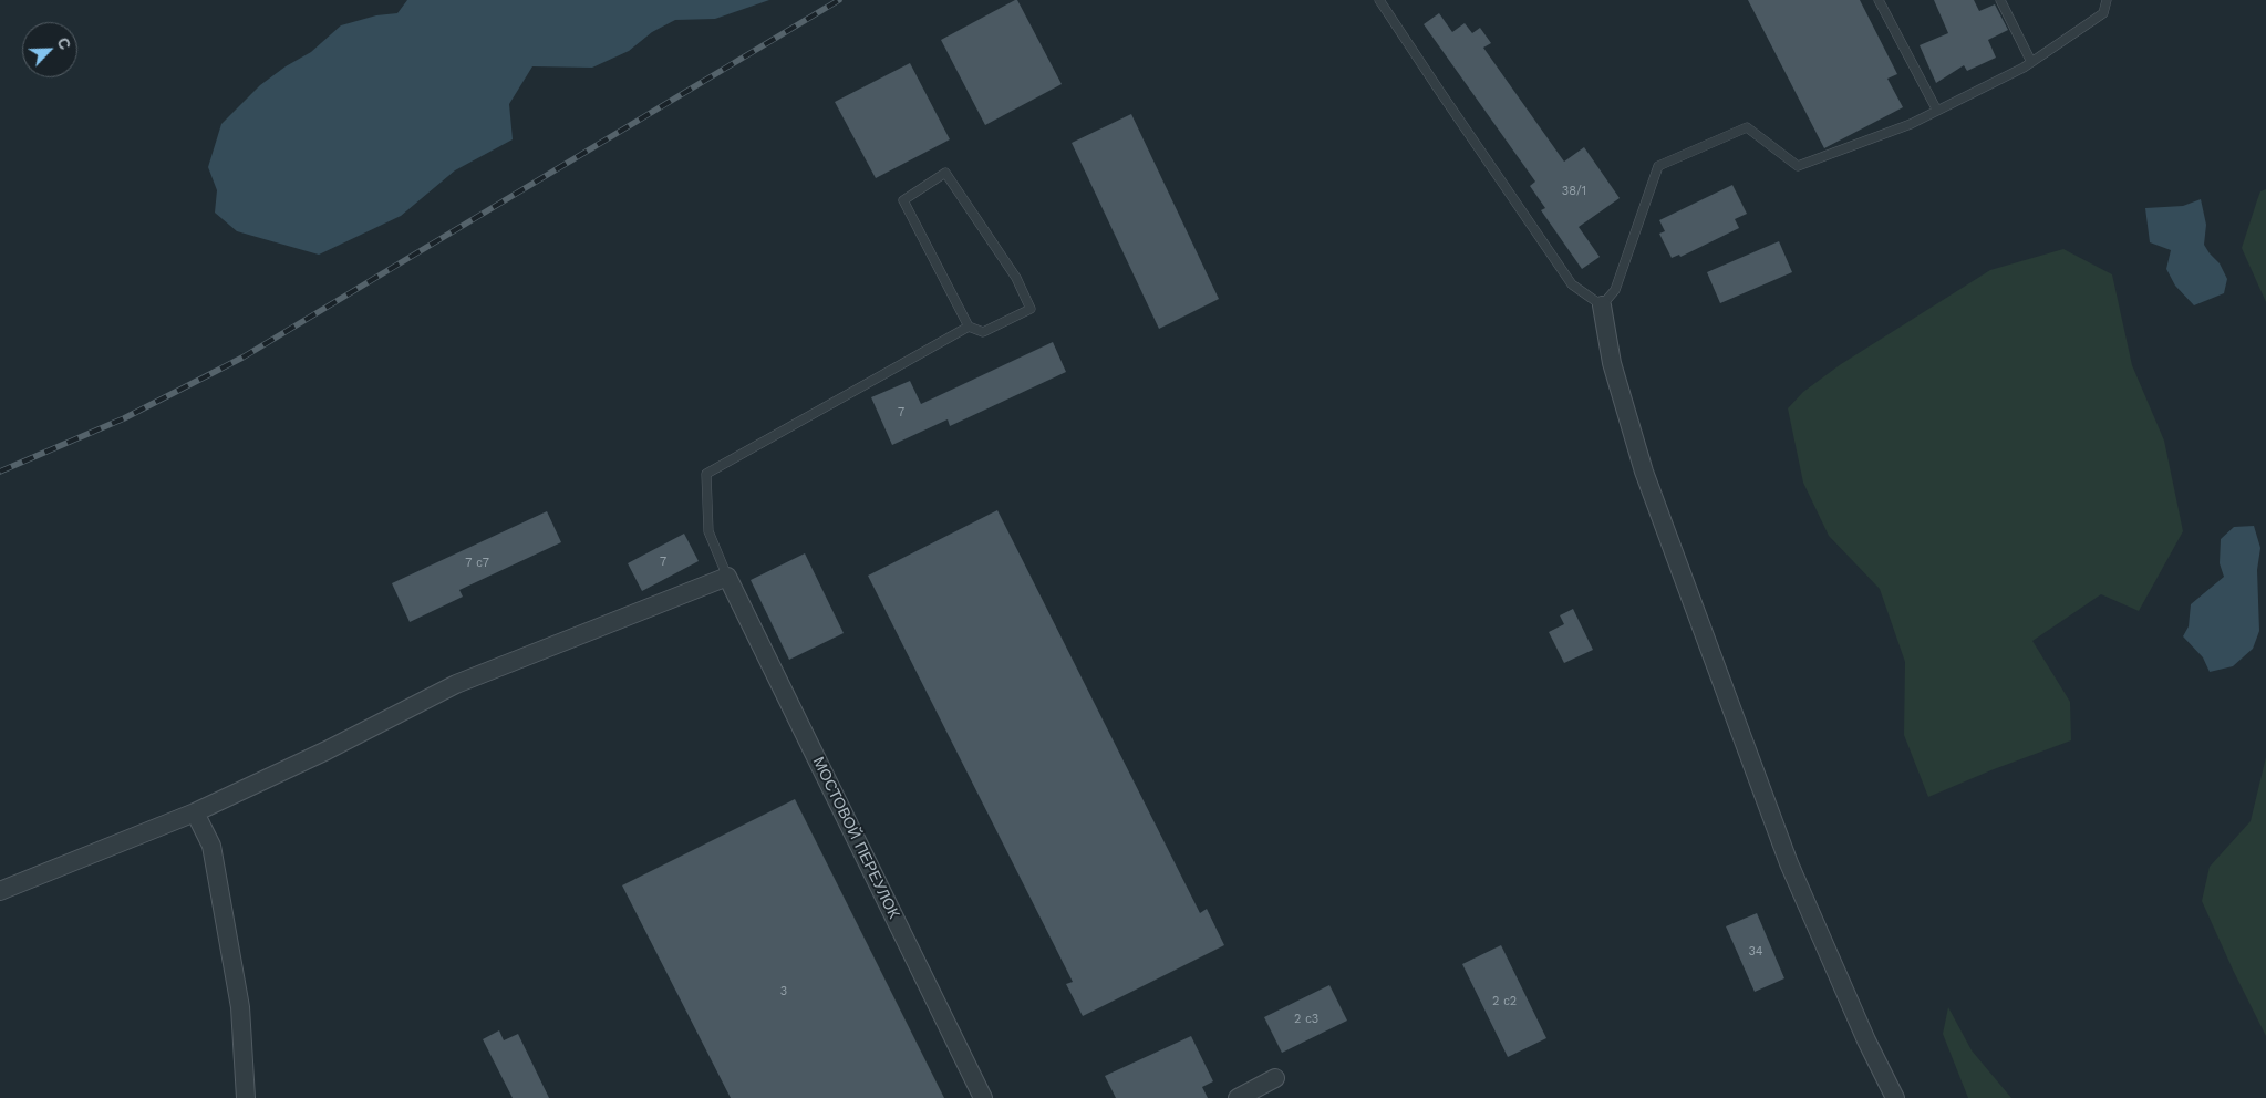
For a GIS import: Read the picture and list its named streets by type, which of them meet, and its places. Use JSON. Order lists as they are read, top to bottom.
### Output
{
  "streets": {
    "street": ["МОСТОВОЙ ПЕРЕУЛОК"]
  },
  "house_numbers": [
    "38/1",
    "7",
    "7",
    "7 с7",
    "34",
    "3",
    "2 с2",
    "2 с3"
  ],
  "north": "top right"
}
